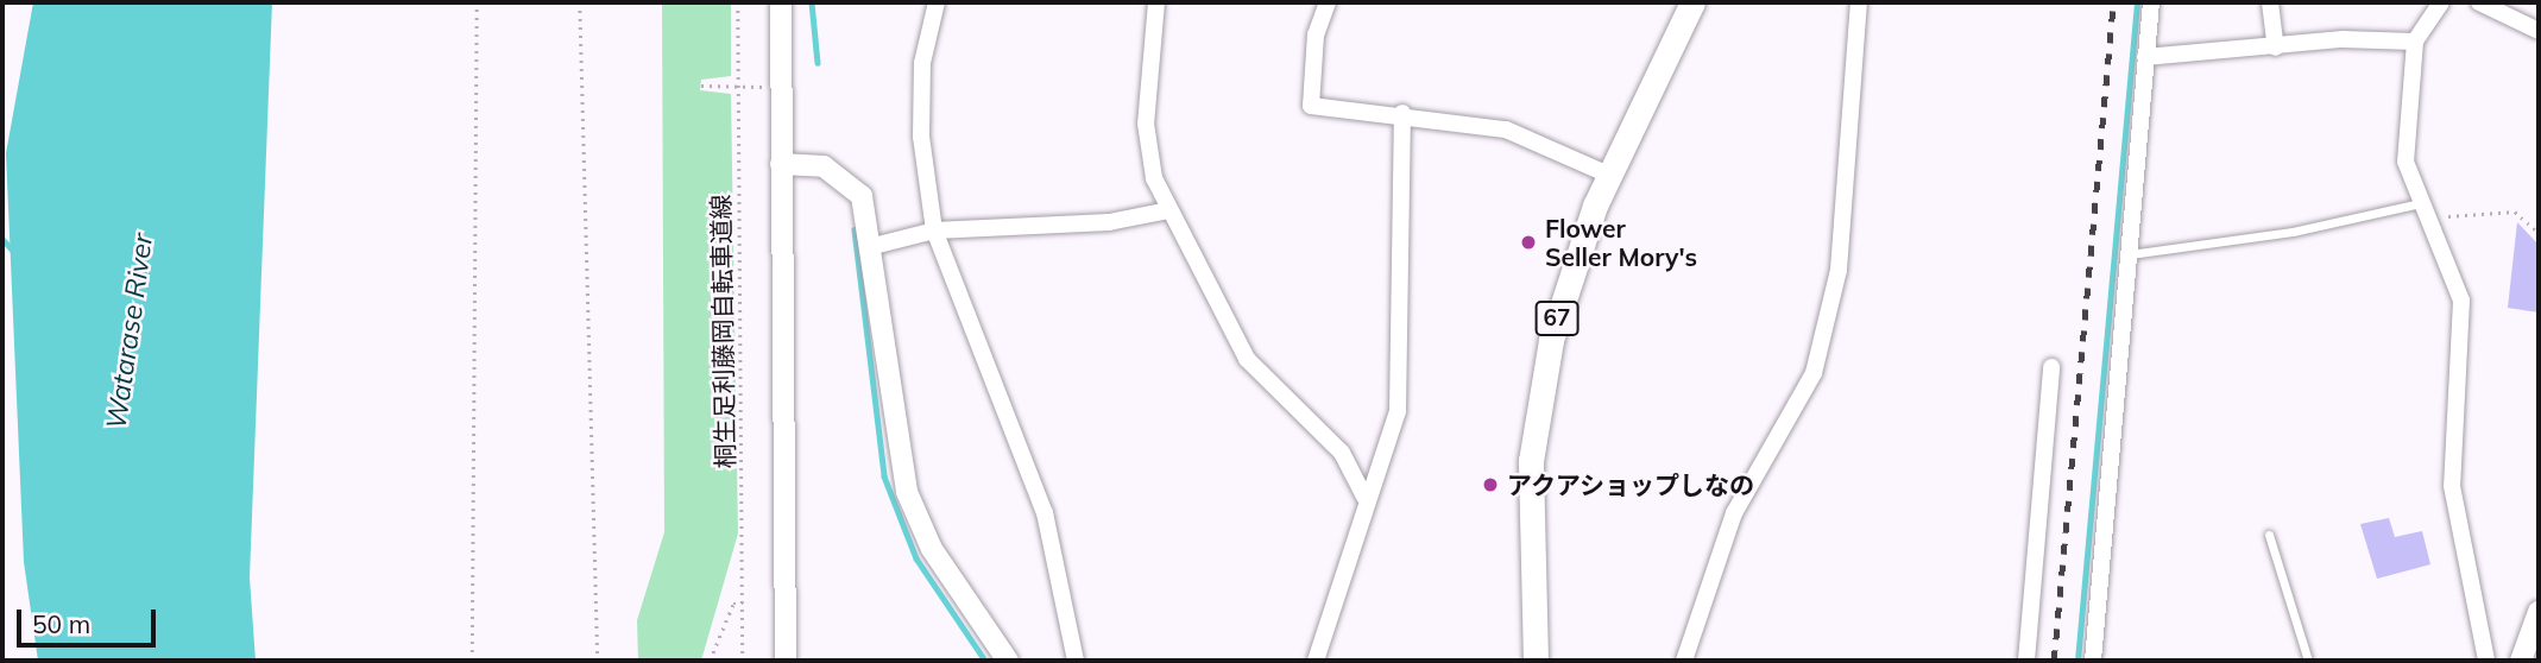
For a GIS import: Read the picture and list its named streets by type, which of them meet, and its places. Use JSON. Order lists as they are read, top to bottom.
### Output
{
  "streets": {
    "main road": ["67"],
    "path": ["桐生足利藤岡自転車道線"]
  },
  "water": ["Watarase River"],
  "places": ["Flower Seller Mory's", "アクアショップしなの"],
  "scale_bar": "50 m"
}
